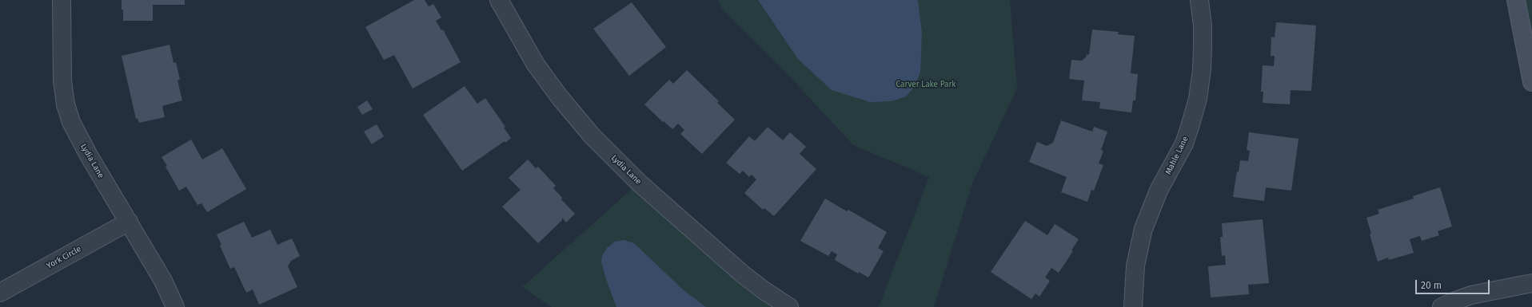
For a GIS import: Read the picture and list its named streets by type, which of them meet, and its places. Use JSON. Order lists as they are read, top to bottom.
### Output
{
  "streets": {
    "street": ["Mahle Lane", "Lydia Lane", "York Circle"]
  },
  "crossings": [
    ["Lydia Lane", "York Circle"]
  ],
  "parks": ["Carver Lake Park"],
  "scale_bar": "20 m"
}
